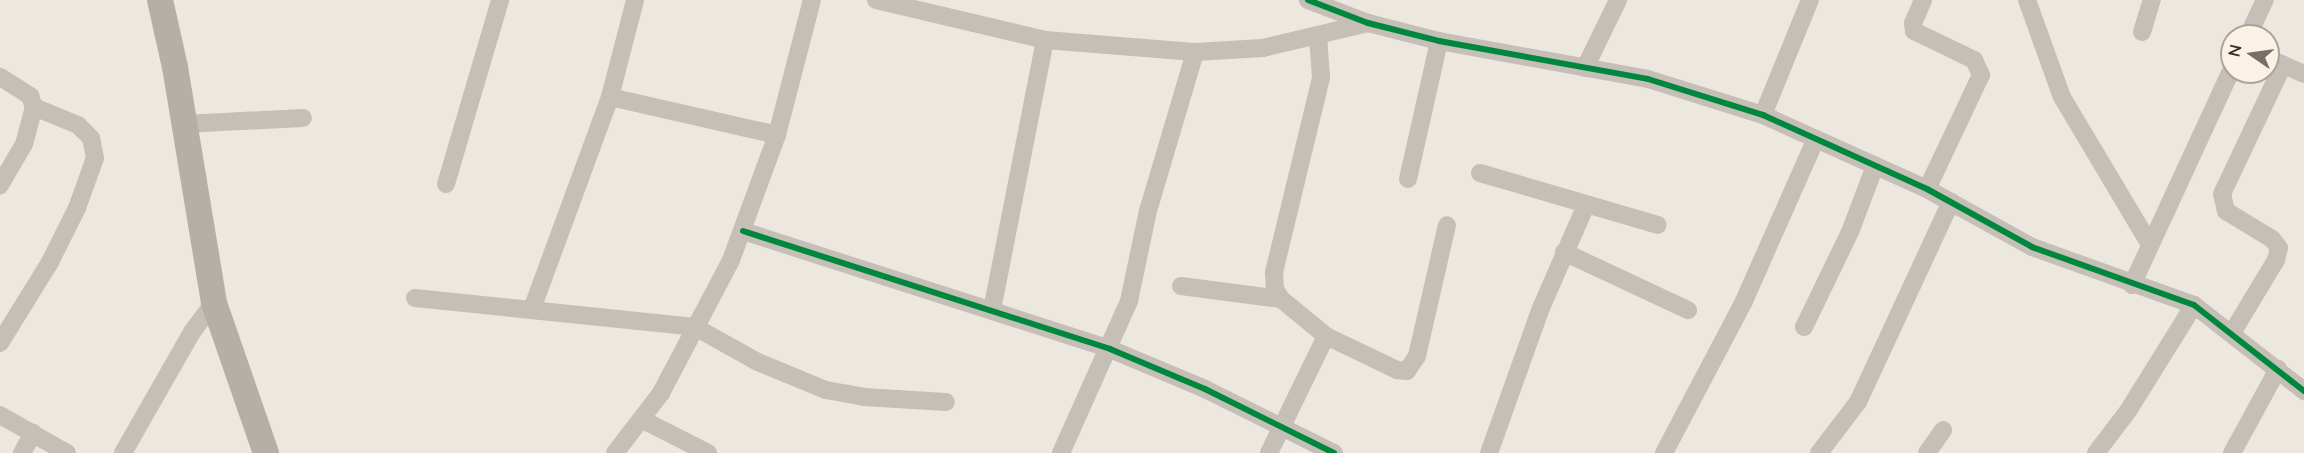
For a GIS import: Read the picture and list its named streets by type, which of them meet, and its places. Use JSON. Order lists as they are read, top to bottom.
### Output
{
  "north": "left"
}
